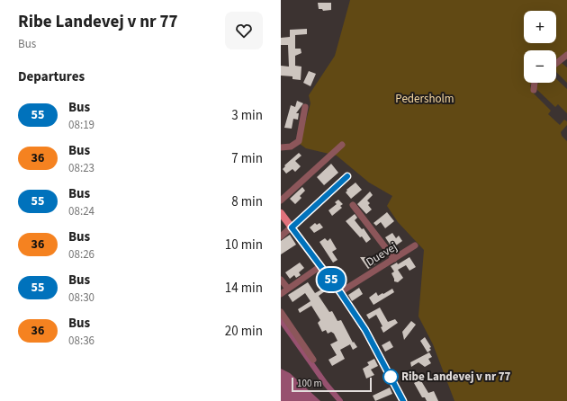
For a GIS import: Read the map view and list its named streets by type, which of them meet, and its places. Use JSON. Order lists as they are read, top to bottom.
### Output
{
  "streets": {
    "street": ["Duevej"]
  },
  "parks": ["Pedersholm"],
  "places": ["Ribe Landevej v nr 77"],
  "lines": ["bus line 55"],
  "scale_bar": "100 m",
  "page": {
    "heading": [
      ["Ribe Landevej v nr 77", "Bus"],
      "Departures"
    ],
    "on_map": "55",
    "map_buttons": ["+", "−"],
    "list": [
      {
        "mark": "55",
        "name": "Bus",
        "note": "08:19",
        "value": "3 min"
      },
      {
        "mark": "36",
        "name": "Bus",
        "note": "08:23",
        "value": "7 min"
      },
      {
        "mark": "55",
        "name": "Bus",
        "note": "08:24",
        "value": "8 min"
      },
      {
        "mark": "36",
        "name": "Bus",
        "note": "08:26",
        "value": "10 min"
      },
      {
        "mark": "55",
        "name": "Bus",
        "note": "08:30",
        "value": "14 min"
      },
      {
        "mark": "36",
        "name": "Bus",
        "note": "08:36",
        "value": "20 min"
      }
    ],
    "scale": "100 m"
  }
}
